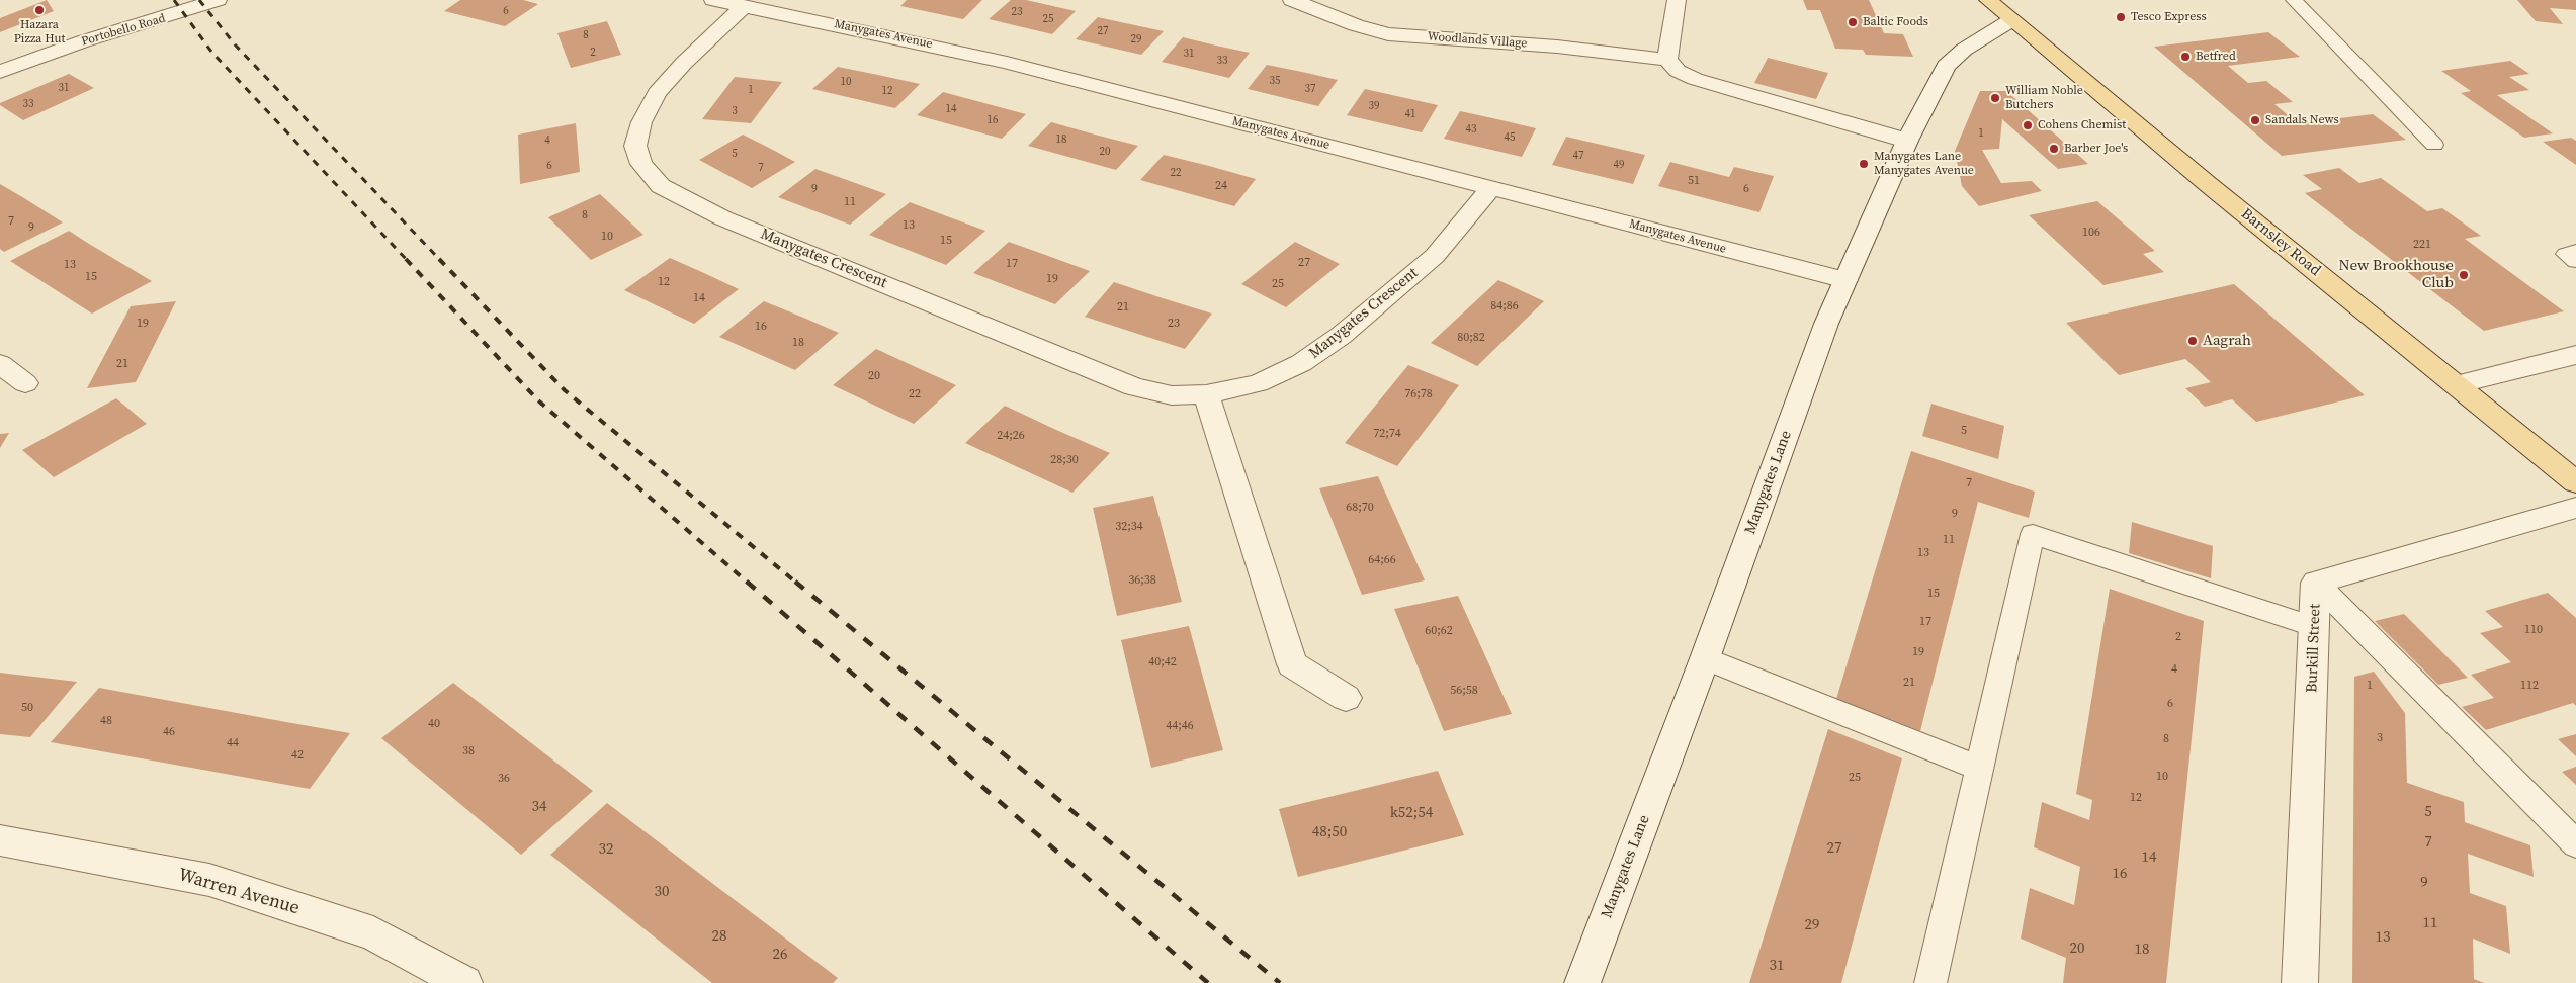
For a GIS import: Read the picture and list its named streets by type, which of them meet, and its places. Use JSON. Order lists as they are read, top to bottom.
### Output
{
  "streets": {
    "main road": ["Barnsley Road"],
    "street": [
      "Portobello Road",
      "Manygates Avenue",
      "Woodlands Village",
      "Manygates Crescent",
      "Manygates Lane",
      "Burkill Street",
      "Warren Avenue"
    ]
  },
  "crossings": [
    ["Manygates Avenue", "Manygates Crescent"],
    ["Manygates Avenue", "Manygates Lane"],
    ["Barnsley Road", "Manygates Lane"]
  ],
  "places": [
    "Hazara Pizza Hut",
    "Tesco Express",
    "Baltic Foods",
    "Betfred",
    "William Noble Butchers",
    "Sandals News",
    "Cohens Chemist",
    "Barber Joe's",
    "Manygates Lane Manygates Avenue",
    "New Brookhouse Club",
    "Aagrah"
  ],
  "house_numbers": [
    "6",
    "23",
    "25",
    "27",
    "8",
    "29",
    "2",
    "31",
    "33",
    "35",
    "10",
    "31",
    "37",
    "1",
    "12",
    "33",
    "39",
    "14",
    "3",
    "41",
    "16",
    "43",
    "1",
    "45",
    "18",
    "4",
    "20",
    "5",
    "47",
    "49",
    "6",
    "7",
    "22",
    "51",
    "24",
    "9",
    "6",
    "11",
    "8",
    "7",
    "13",
    "9",
    "106",
    "10",
    "15",
    "221",
    "27",
    "17",
    "13",
    "15",
    "19",
    "12",
    "25",
    "14",
    "84;86",
    "21",
    "19",
    "23",
    "16",
    "80;82",
    "18",
    "21",
    "20",
    "22",
    "76;78",
    "5",
    "72;74",
    "24;26",
    "28;30",
    "7",
    "68;70",
    "9",
    "32;34",
    "11",
    "13",
    "64;66",
    "36;38",
    "15",
    "17",
    "110",
    "60;62",
    "2",
    "19",
    "40;42",
    "4",
    "21",
    "1",
    "112",
    "56;58",
    "6",
    "50",
    "48",
    "40",
    "44;46",
    "46",
    "3",
    "8",
    "44",
    "38",
    "42",
    "10",
    "25",
    "36",
    "12",
    "34",
    "5",
    "k52;54",
    "48;50",
    "7",
    "27",
    "32",
    "14",
    "16",
    "9",
    "30",
    "11",
    "29",
    "28",
    "13",
    "20",
    "18",
    "26",
    "31"
  ]
}
